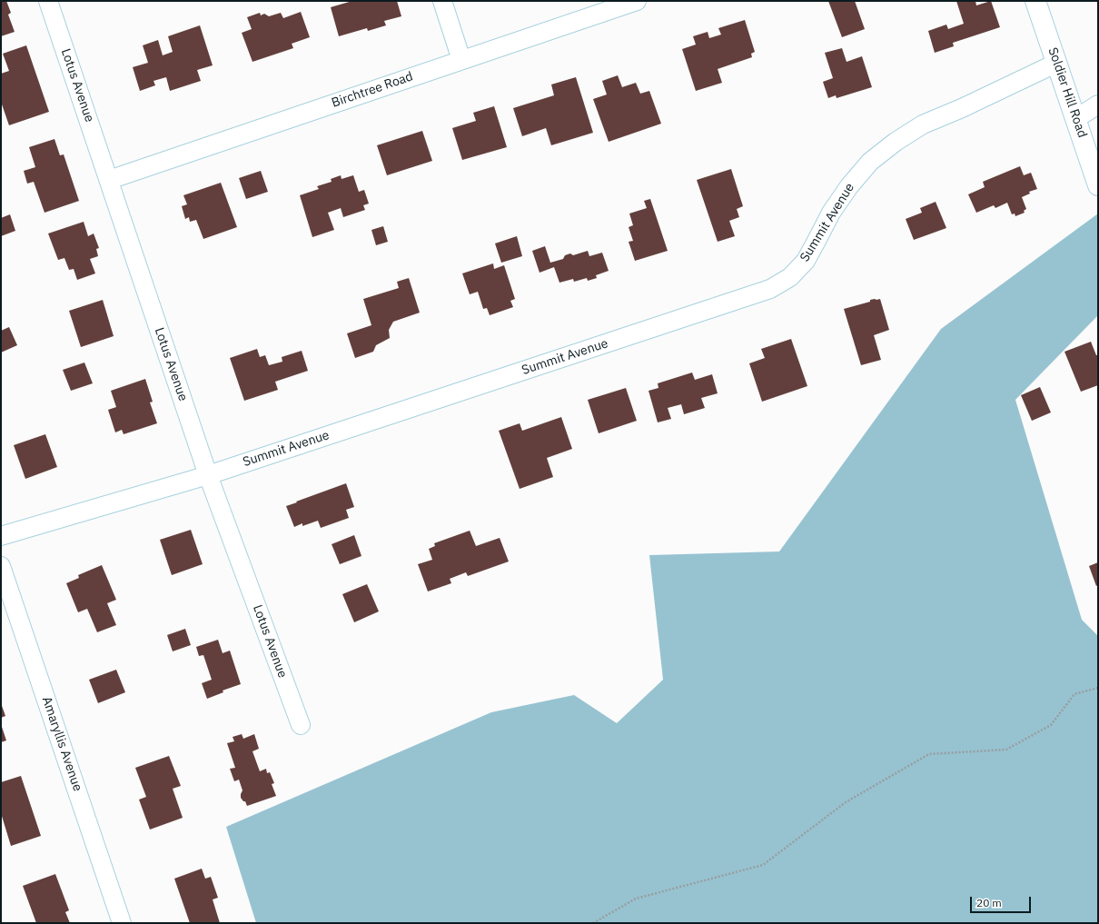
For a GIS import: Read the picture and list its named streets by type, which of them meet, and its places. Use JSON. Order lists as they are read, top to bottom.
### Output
{
  "streets": {
    "street": [
      "Lotus Avenue",
      "Birchtree Road",
      "Soldier Hill Road",
      "Summit Avenue",
      "Amaryllis Avenue"
    ]
  },
  "crossings": [
    ["Lotus Avenue", "Birchtree Road"],
    ["Lotus Avenue", "Summit Avenue"],
    ["Soldier Hill Road", "Summit Avenue"]
  ],
  "scale_bar": "20 m"
}
